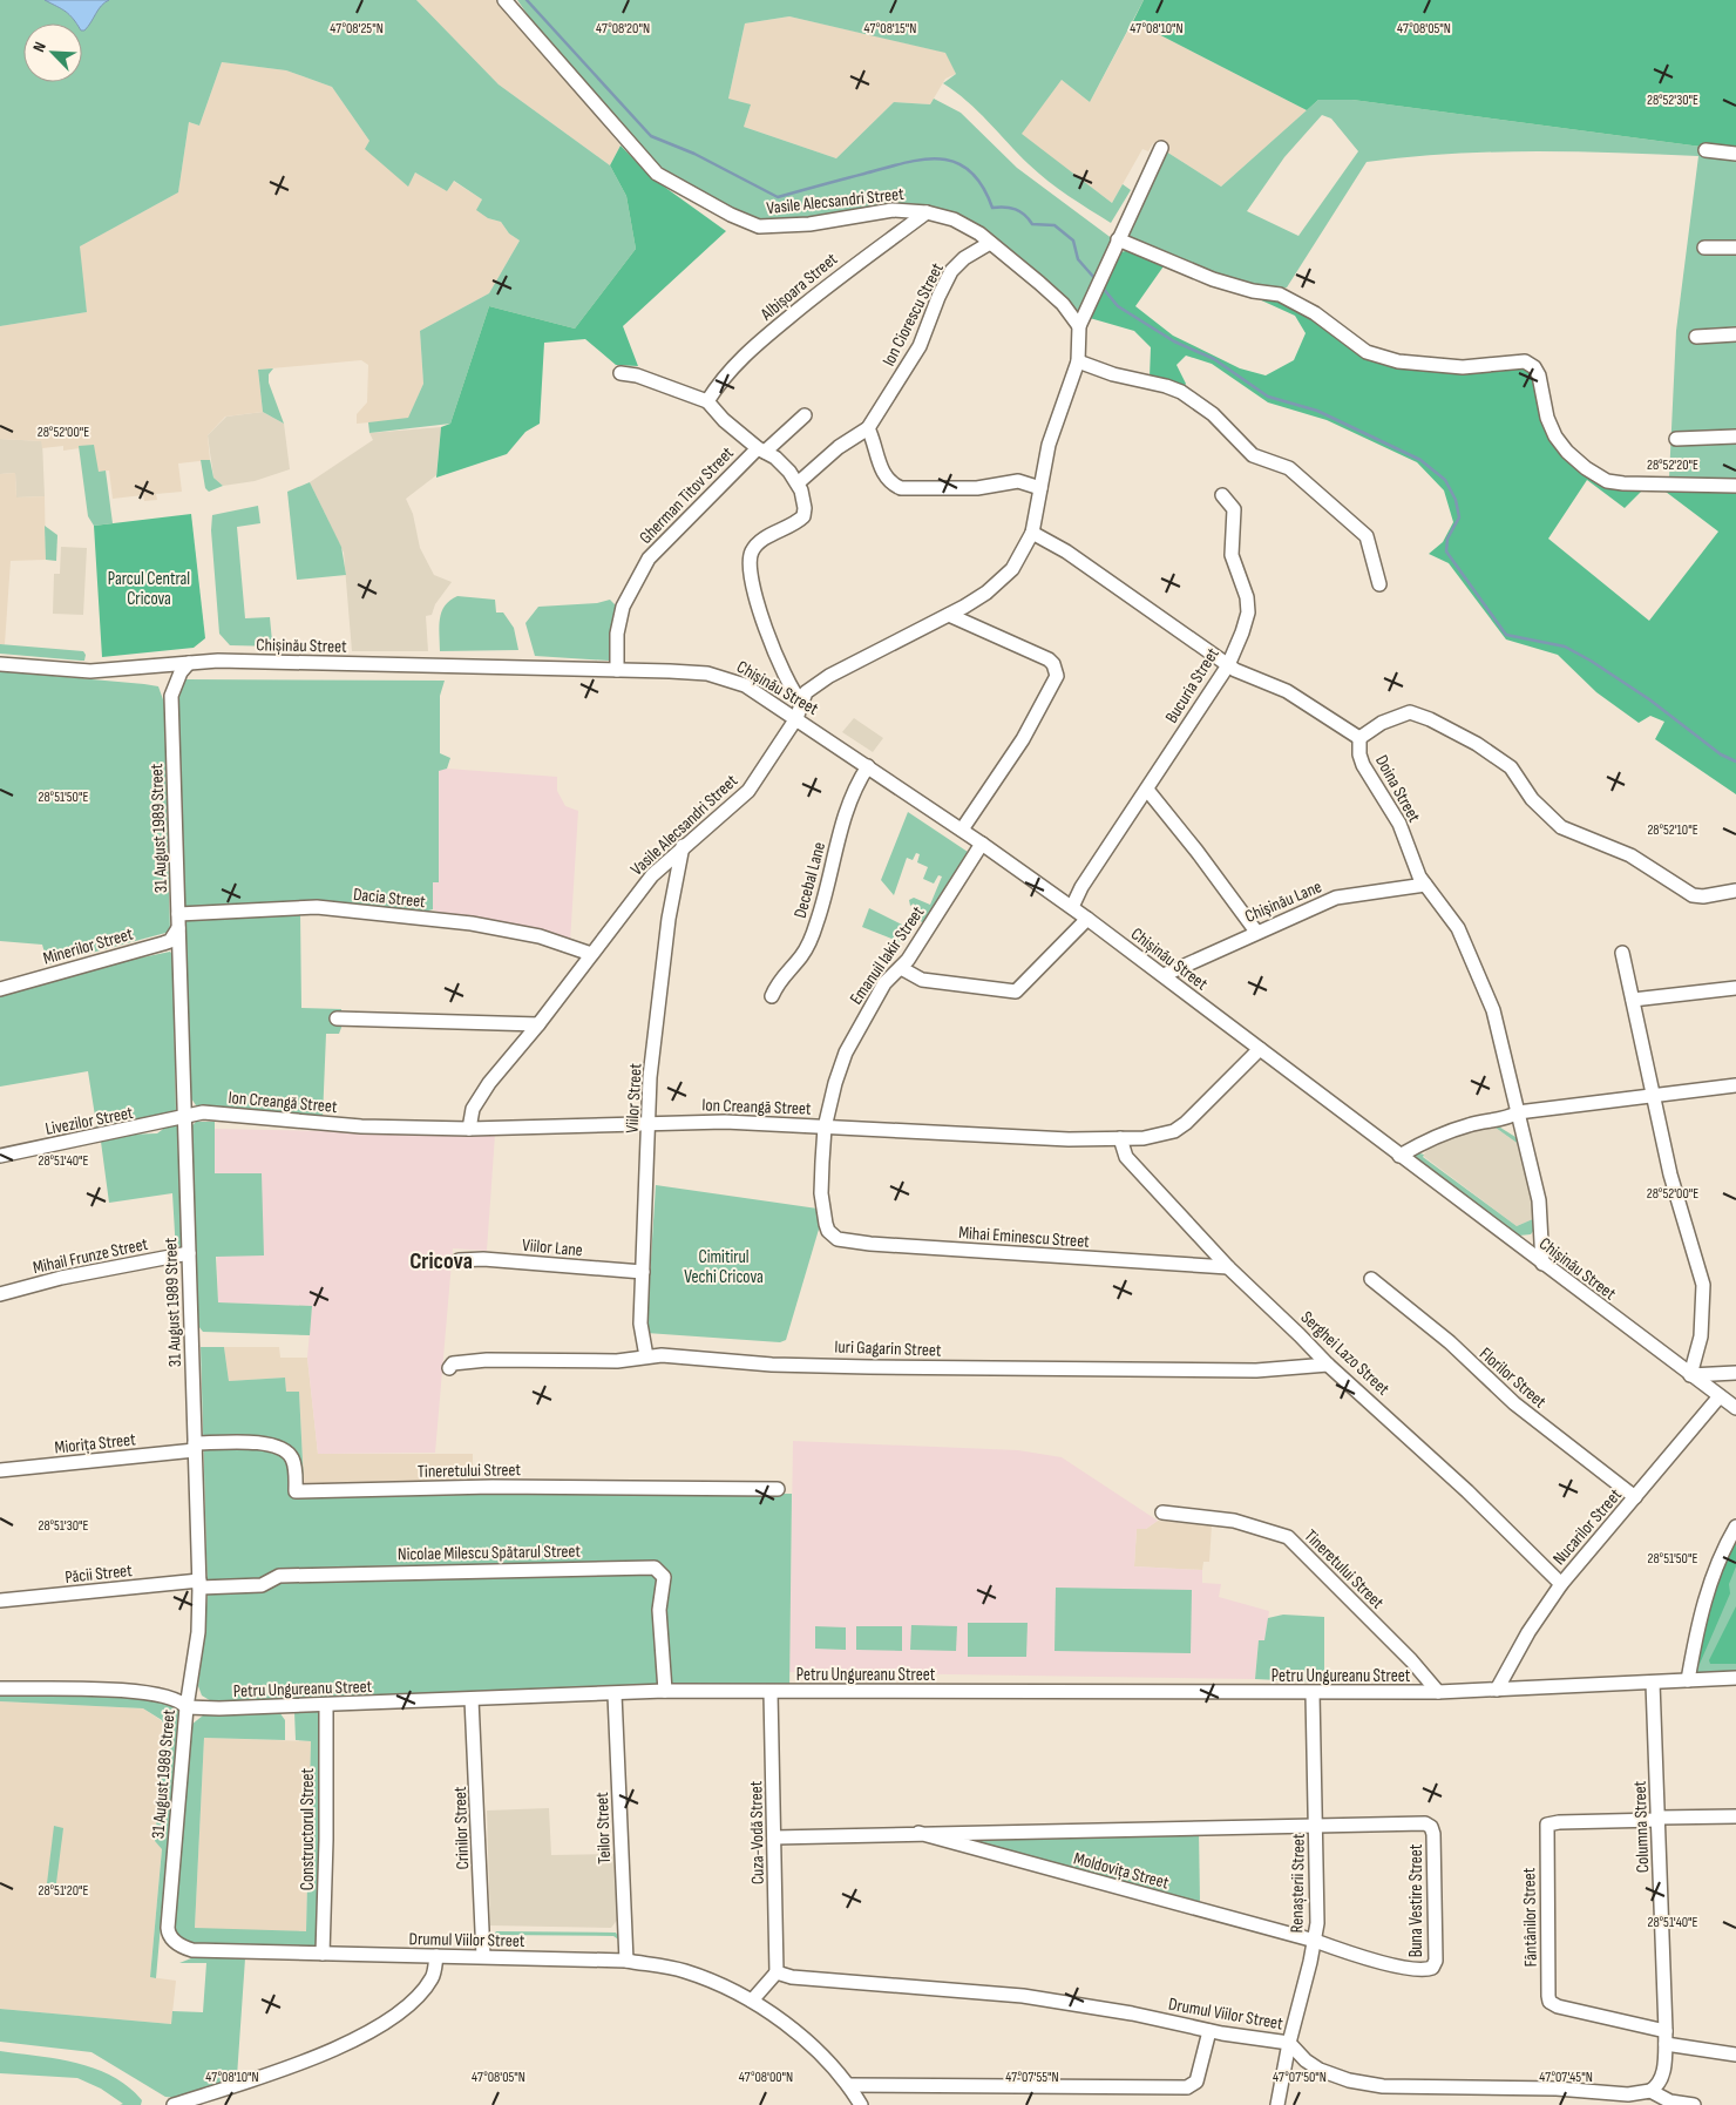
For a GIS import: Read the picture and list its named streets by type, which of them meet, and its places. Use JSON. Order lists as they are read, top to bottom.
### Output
{
  "streets": {
    "street": [
      "Vasile Alecsandri Street",
      "Albișoara Street",
      "Ion Ciorescu Street",
      "Gherman Titov Street",
      "Chișinău Street",
      "Bucuria Street",
      "Doina Street",
      "31 August 1989 Street",
      "Decebal Lane",
      "Dacia Street",
      "Chişinău Lane",
      "Minerilor Street",
      "Emanuil Iakir Street",
      "Viilor Street",
      "Ion Creangă Street",
      "Livezilor Street",
      "Mihai Eminescu Street",
      "Viilor Lane",
      "Mihail Frunze Street",
      "Iuri Gagarin Street",
      "Serghei Lazo Street",
      "Florilor Street",
      "Miorița Street",
      "Tineretului Street",
      "Nucarilor Street",
      "Nicolae Milescu Spătarul Street",
      "Păcii Street",
      "Petru Ungureanu Street",
      "Columna Street",
      "Crinilor Street",
      "Teilor Street",
      "Constructorul Street",
      "Cuza-Vodă Street",
      "Moldovița Street",
      "Renașterii Street",
      "Buna Vestire Street",
      "Fântânilor Street",
      "Drumul Viilor Street"
    ]
  },
  "crossings": [
    ["Vasile Alecsandri Street", "Albișoara Street"],
    ["Vasile Alecsandri Street", "Ion Ciorescu Street"],
    ["Vasile Alecsandri Street", "Chișinău Street"],
    ["Vasile Alecsandri Street", "Doina Street"],
    ["Vasile Alecsandri Street", "Dacia Street"],
    ["Vasile Alecsandri Street", "Viilor Street"],
    ["Vasile Alecsandri Street", "Ion Creangă Street"],
    ["Gherman Titov Street", "Chișinău Street"],
    ["Chișinău Street", "Bucuria Street"],
    ["Chișinău Street", "Doina Street"],
    ["Chișinău Street", "31 August 1989 Street"],
    ["Chișinău Street", "Decebal Lane"],
    ["Chișinău Street", "Chişinău Lane"],
    ["Chișinău Street", "Emanuil Iakir Street"],
    ["Chișinău Street", "Ion Creangă Street"],
    ["Chișinău Street", "Nucarilor Street"],
    ["Bucuria Street", "Doina Street"],
    ["Doina Street", "Chişinău Lane"],
    ["31 August 1989 Street", "Dacia Street"],
    ["31 August 1989 Street", "Minerilor Street"],
    ["31 August 1989 Street", "Ion Creangă Street"],
    ["31 August 1989 Street", "Livezilor Street"],
    ["31 August 1989 Street", "Mihail Frunze Street"],
    ["31 August 1989 Street", "Miorița Street"],
    ["31 August 1989 Street", "Tineretului Street"],
    ["31 August 1989 Street", "Nicolae Milescu Spătarul Street"],
    ["31 August 1989 Street", "Păcii Street"],
    ["31 August 1989 Street", "Petru Ungureanu Street"],
    ["31 August 1989 Street", "Drumul Viilor Street"],
    ["Emanuil Iakir Street", "Ion Creangă Street"],
    ["Emanuil Iakir Street", "Mihai Eminescu Street"],
    ["Viilor Street", "Ion Creangă Street"],
    ["Viilor Street", "Viilor Lane"],
    ["Viilor Street", "Iuri Gagarin Street"],
    ["Ion Creangă Street", "Livezilor Street"],
    ["Ion Creangă Street", "Serghei Lazo Street"],
    ["Mihai Eminescu Street", "Serghei Lazo Street"],
    ["Iuri Gagarin Street", "Serghei Lazo Street"],
    ["Serghei Lazo Street", "Nucarilor Street"],
    ["Florilor Street", "Nucarilor Street"],
    ["Miorița Street", "Tineretului Street"],
    ["Tineretului Street", "Petru Ungureanu Street"],
    ["Nucarilor Street", "Petru Ungureanu Street"],
    ["Nicolae Milescu Spătarul Street", "Păcii Street"],
    ["Nicolae Milescu Spătarul Street", "Petru Ungureanu Street"],
    ["Petru Ungureanu Street", "Columna Street"],
    ["Petru Ungureanu Street", "Crinilor Street"],
    ["Petru Ungureanu Street", "Teilor Street"],
    ["Petru Ungureanu Street", "Constructorul Street"],
    ["Petru Ungureanu Street", "Cuza-Vodă Street"],
    ["Petru Ungureanu Street", "Renașterii Street"],
    ["Columna Street", "Fântânilor Street"],
    ["Columna Street", "Drumul Viilor Street"],
    ["Crinilor Street", "Drumul Viilor Street"],
    ["Teilor Street", "Drumul Viilor Street"],
    ["Constructorul Street", "Drumul Viilor Street"],
    ["Cuza-Vodă Street", "Moldovița Street"],
    ["Cuza-Vodă Street", "Drumul Viilor Street"],
    ["Moldovița Street", "Renașterii Street"],
    ["Moldovița Street", "Buna Vestire Street"],
    ["Renașterii Street", "Buna Vestire Street"],
    ["Renașterii Street", "Drumul Viilor Street"]
  ],
  "districts": ["Cricova"],
  "parks": ["Parcul Central Cricova", "Cimitirul Vechi Cricova"],
  "north": "top left",
  "coordinates": [
    "47°08'25\"N",
    "47°08'20\"N",
    "47°08'15\"N",
    "47°08'10\"N",
    "47°08'05\"N",
    "28°52'30\"E",
    "28°52'00\"E",
    "28°52'20\"E",
    "28°51'50\"E",
    "28°52'10\"E",
    "28°51'40\"E",
    "28°51'30\"E",
    "28°51'20\"E",
    "47°08'00\"N",
    "47°07'55\"N",
    "47°07'50\"N",
    "47°07'45\"N"
  ]
}
